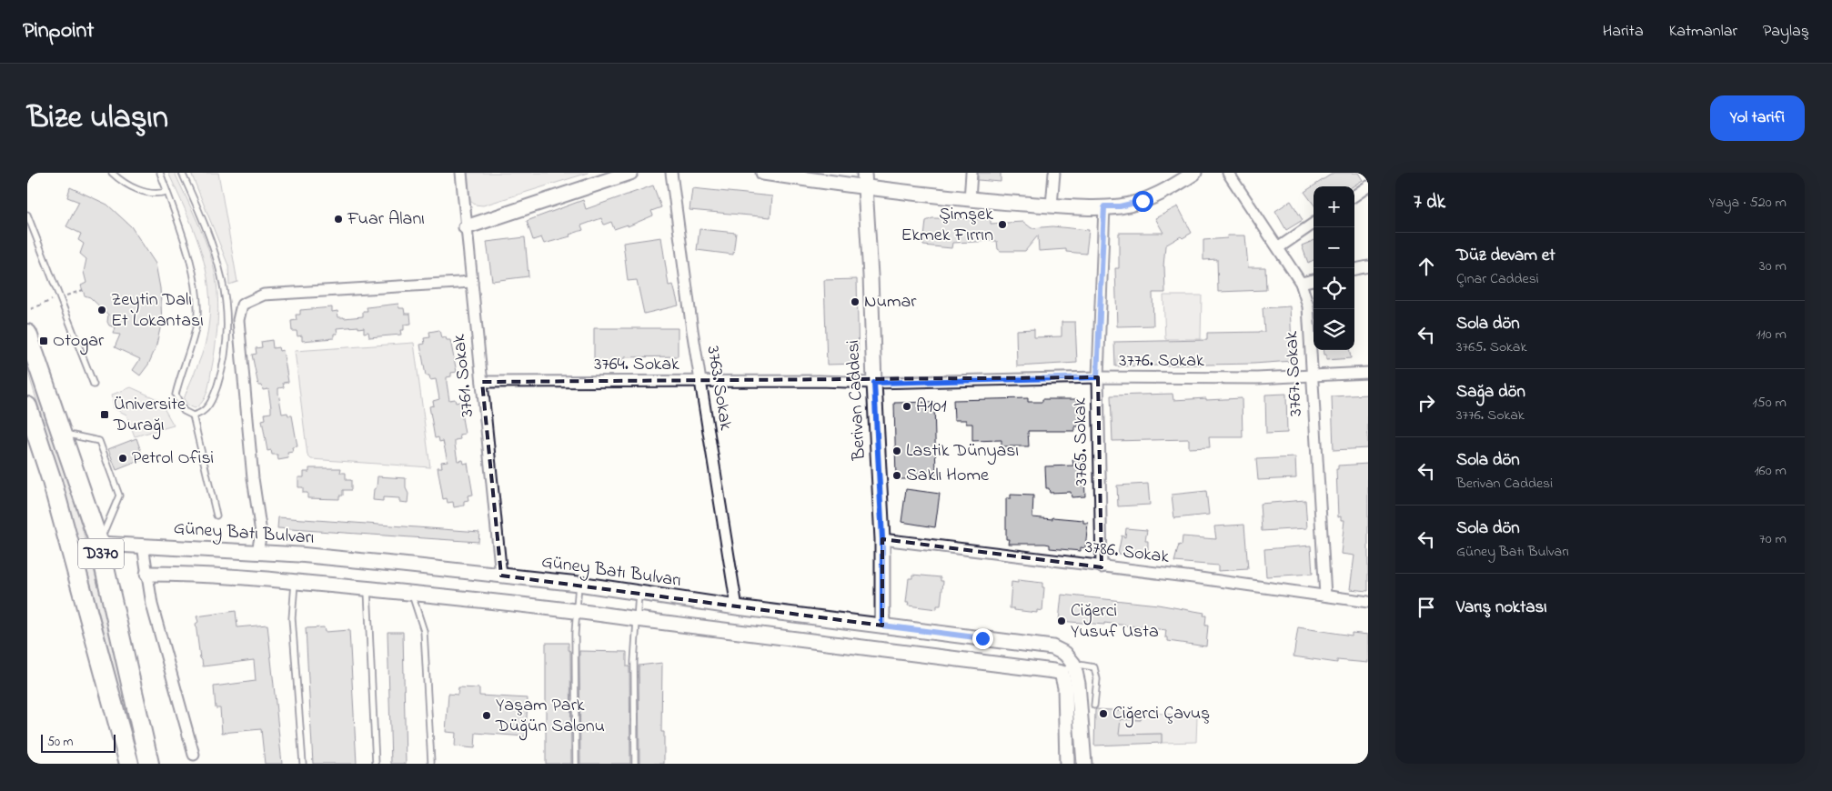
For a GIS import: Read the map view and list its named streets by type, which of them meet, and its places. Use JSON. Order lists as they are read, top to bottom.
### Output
{
  "streets": {
    "highway": ["D370"],
    "street": [
      "3776. Sokak",
      "3764. Sokak",
      "3767. Sokak",
      "3761. Sokak",
      "3763. Sokak",
      "Berivan Caddesi",
      "3765. Sokak",
      "Güney Batı Bulvarı",
      "3786. Sokak"
    ]
  },
  "crossings": [
    ["3776. Sokak", "3764. Sokak"],
    ["3776. Sokak", "3767. Sokak"],
    ["3776. Sokak", "Berivan Caddesi"],
    ["3776. Sokak", "3765. Sokak"],
    ["3764. Sokak", "3761. Sokak"],
    ["3764. Sokak", "3763. Sokak"],
    ["3764. Sokak", "Berivan Caddesi"],
    ["3767. Sokak", "3786. Sokak"],
    ["3761. Sokak", "Güney Batı Bulvarı"],
    ["3763. Sokak", "Güney Batı Bulvarı"],
    ["Berivan Caddesi", "Güney Batı Bulvarı"],
    ["Berivan Caddesi", "3786. Sokak"],
    ["3765. Sokak", "3786. Sokak"],
    ["Güney Batı Bulvarı", "D370"]
  ],
  "places": {
    "other": [
      "Fuar Alanı",
      "Şimşek Ekmek Fırrın",
      "Numar",
      "Zeytin Dalı Et Lokantası",
      "A101",
      "Lastik Dünyası",
      "Petrol Ofisi",
      "Saklı Home",
      "Ciğerci Yusuf Usta",
      "Ciğerci Çavuş",
      "Yaşam Park Düğün Salonu"
    ],
    "transit": ["Otogar", "Üniversite Durağı"]
  },
  "scale_bar": "50 m",
  "page": {
    "header": "Pinpoint",
    "nav": ["Harita", "Katmanlar", "Paylaş"],
    "title": "Bize ulaşın",
    "buttons": "Yol tarifi",
    "heading": ["7 dk", "Yaya · 520 m"],
    "map_buttons": ["+", "−"],
    "list": [
      ["Düz devam et", "Çınar Caddesi", "30 m"],
      ["Sola dön", "3765. Sokak", "110 m"],
      ["Sağa dön", "3776. Sokak", "150 m"],
      ["Sola dön", "Berivan Caddesi", "160 m"],
      ["Sola dön", "Güney Batı Bulvarı", "70 m"],
      "Varış noktası"
    ],
    "scale": "50 m"
  }
}
